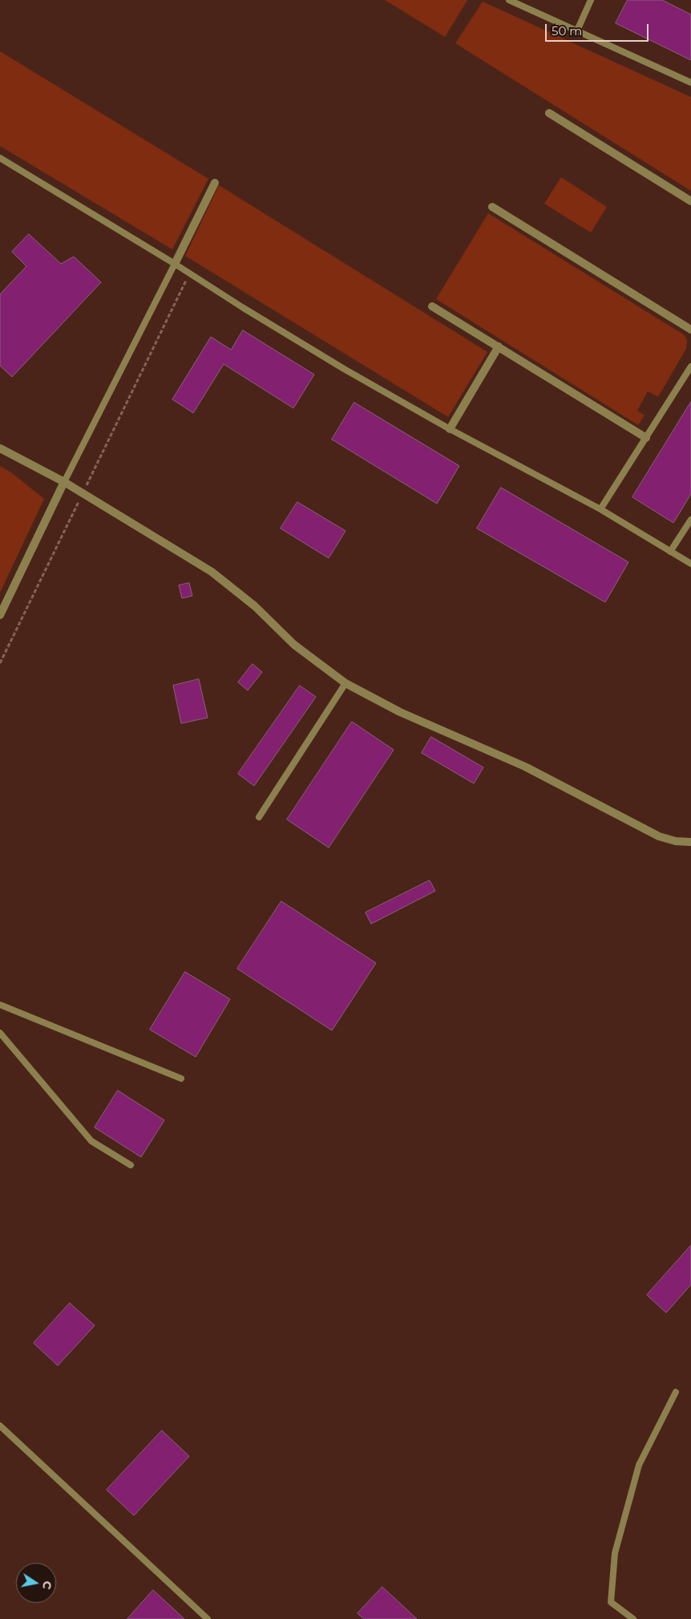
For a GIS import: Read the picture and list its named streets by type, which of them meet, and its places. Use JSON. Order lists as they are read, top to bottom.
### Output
{
  "scale_bar": "50 m",
  "north": "right"
}
